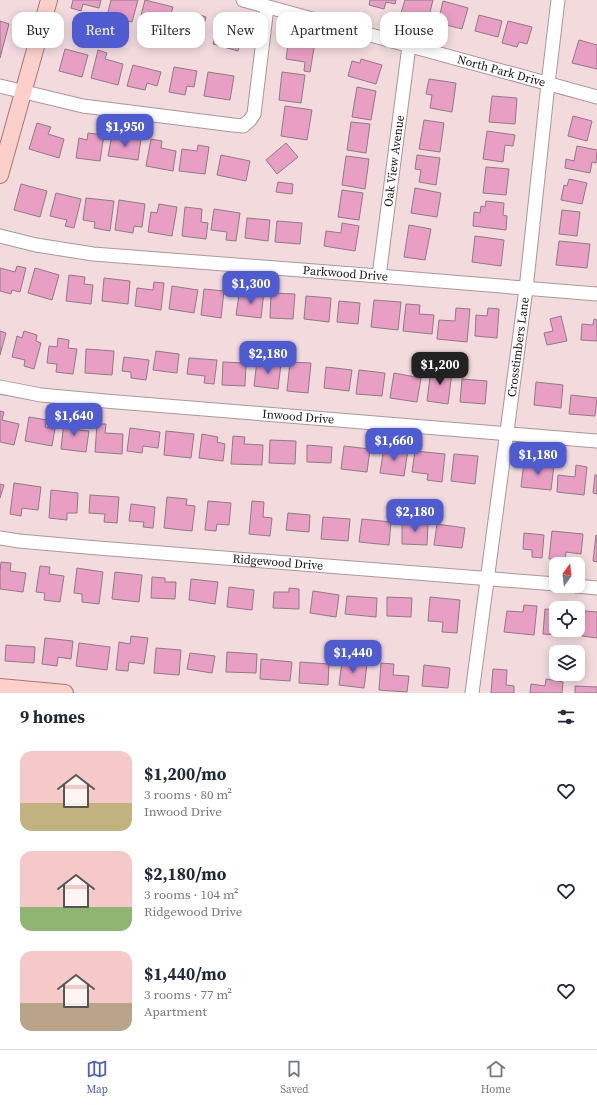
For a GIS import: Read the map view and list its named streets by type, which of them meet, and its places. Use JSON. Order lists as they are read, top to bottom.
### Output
{
  "streets": {
    "street": [
      "North Park Drive",
      "Oak View Avenue",
      "Parkwood Drive",
      "Crosstimbers Lane",
      "Inwood Drive",
      "Ridgewood Drive"
    ]
  },
  "crossings": [
    ["North Park Drive", "Crosstimbers Lane"],
    ["Oak View Avenue", "Parkwood Drive"],
    ["Parkwood Drive", "Crosstimbers Lane"],
    ["Crosstimbers Lane", "Inwood Drive"],
    ["Crosstimbers Lane", "Ridgewood Drive"]
  ],
  "north": "top",
  "page": {
    "chip": [
      "Buy",
      "Rent",
      "Filters",
      "New",
      "Apartment",
      "House"
    ],
    "price": [
      "$1,950",
      "$1,300",
      "$2,180",
      "$1,200",
      "$1,640",
      "$1,660",
      "$1,180",
      "$2,180",
      "$1,440"
    ],
    "heading": "9 homes",
    "list": [
      {
        "name": "$1,200/mo",
        "note": "3 rooms · 80 m² · Inwood Drive"
      },
      {
        "name": "$2,180/mo",
        "note": "3 rooms · 104 m² · Ridgewood Drive"
      },
      {
        "name": "$1,440/mo",
        "note": "3 rooms · 77 m² · Apartment"
      }
    ],
    "tabs": ["Map", "Saved", "Home"]
  }
}
